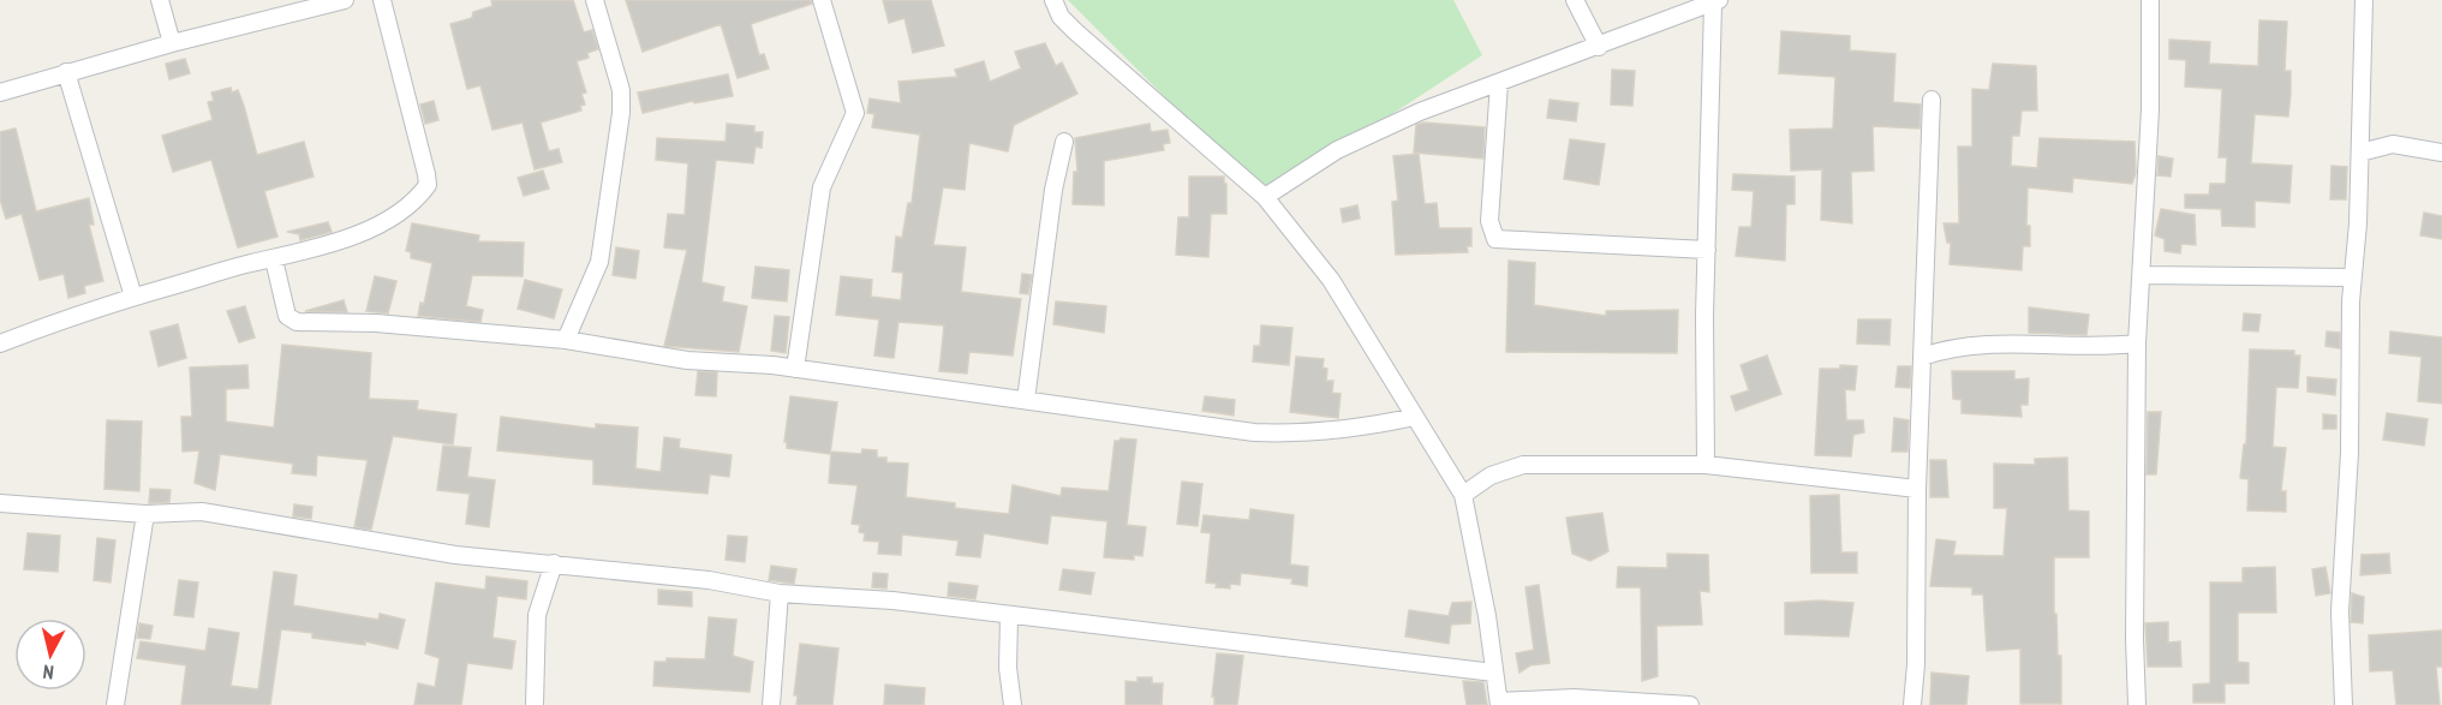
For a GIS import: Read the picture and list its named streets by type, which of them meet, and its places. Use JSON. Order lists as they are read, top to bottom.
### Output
{
  "north": "bottom"
}
